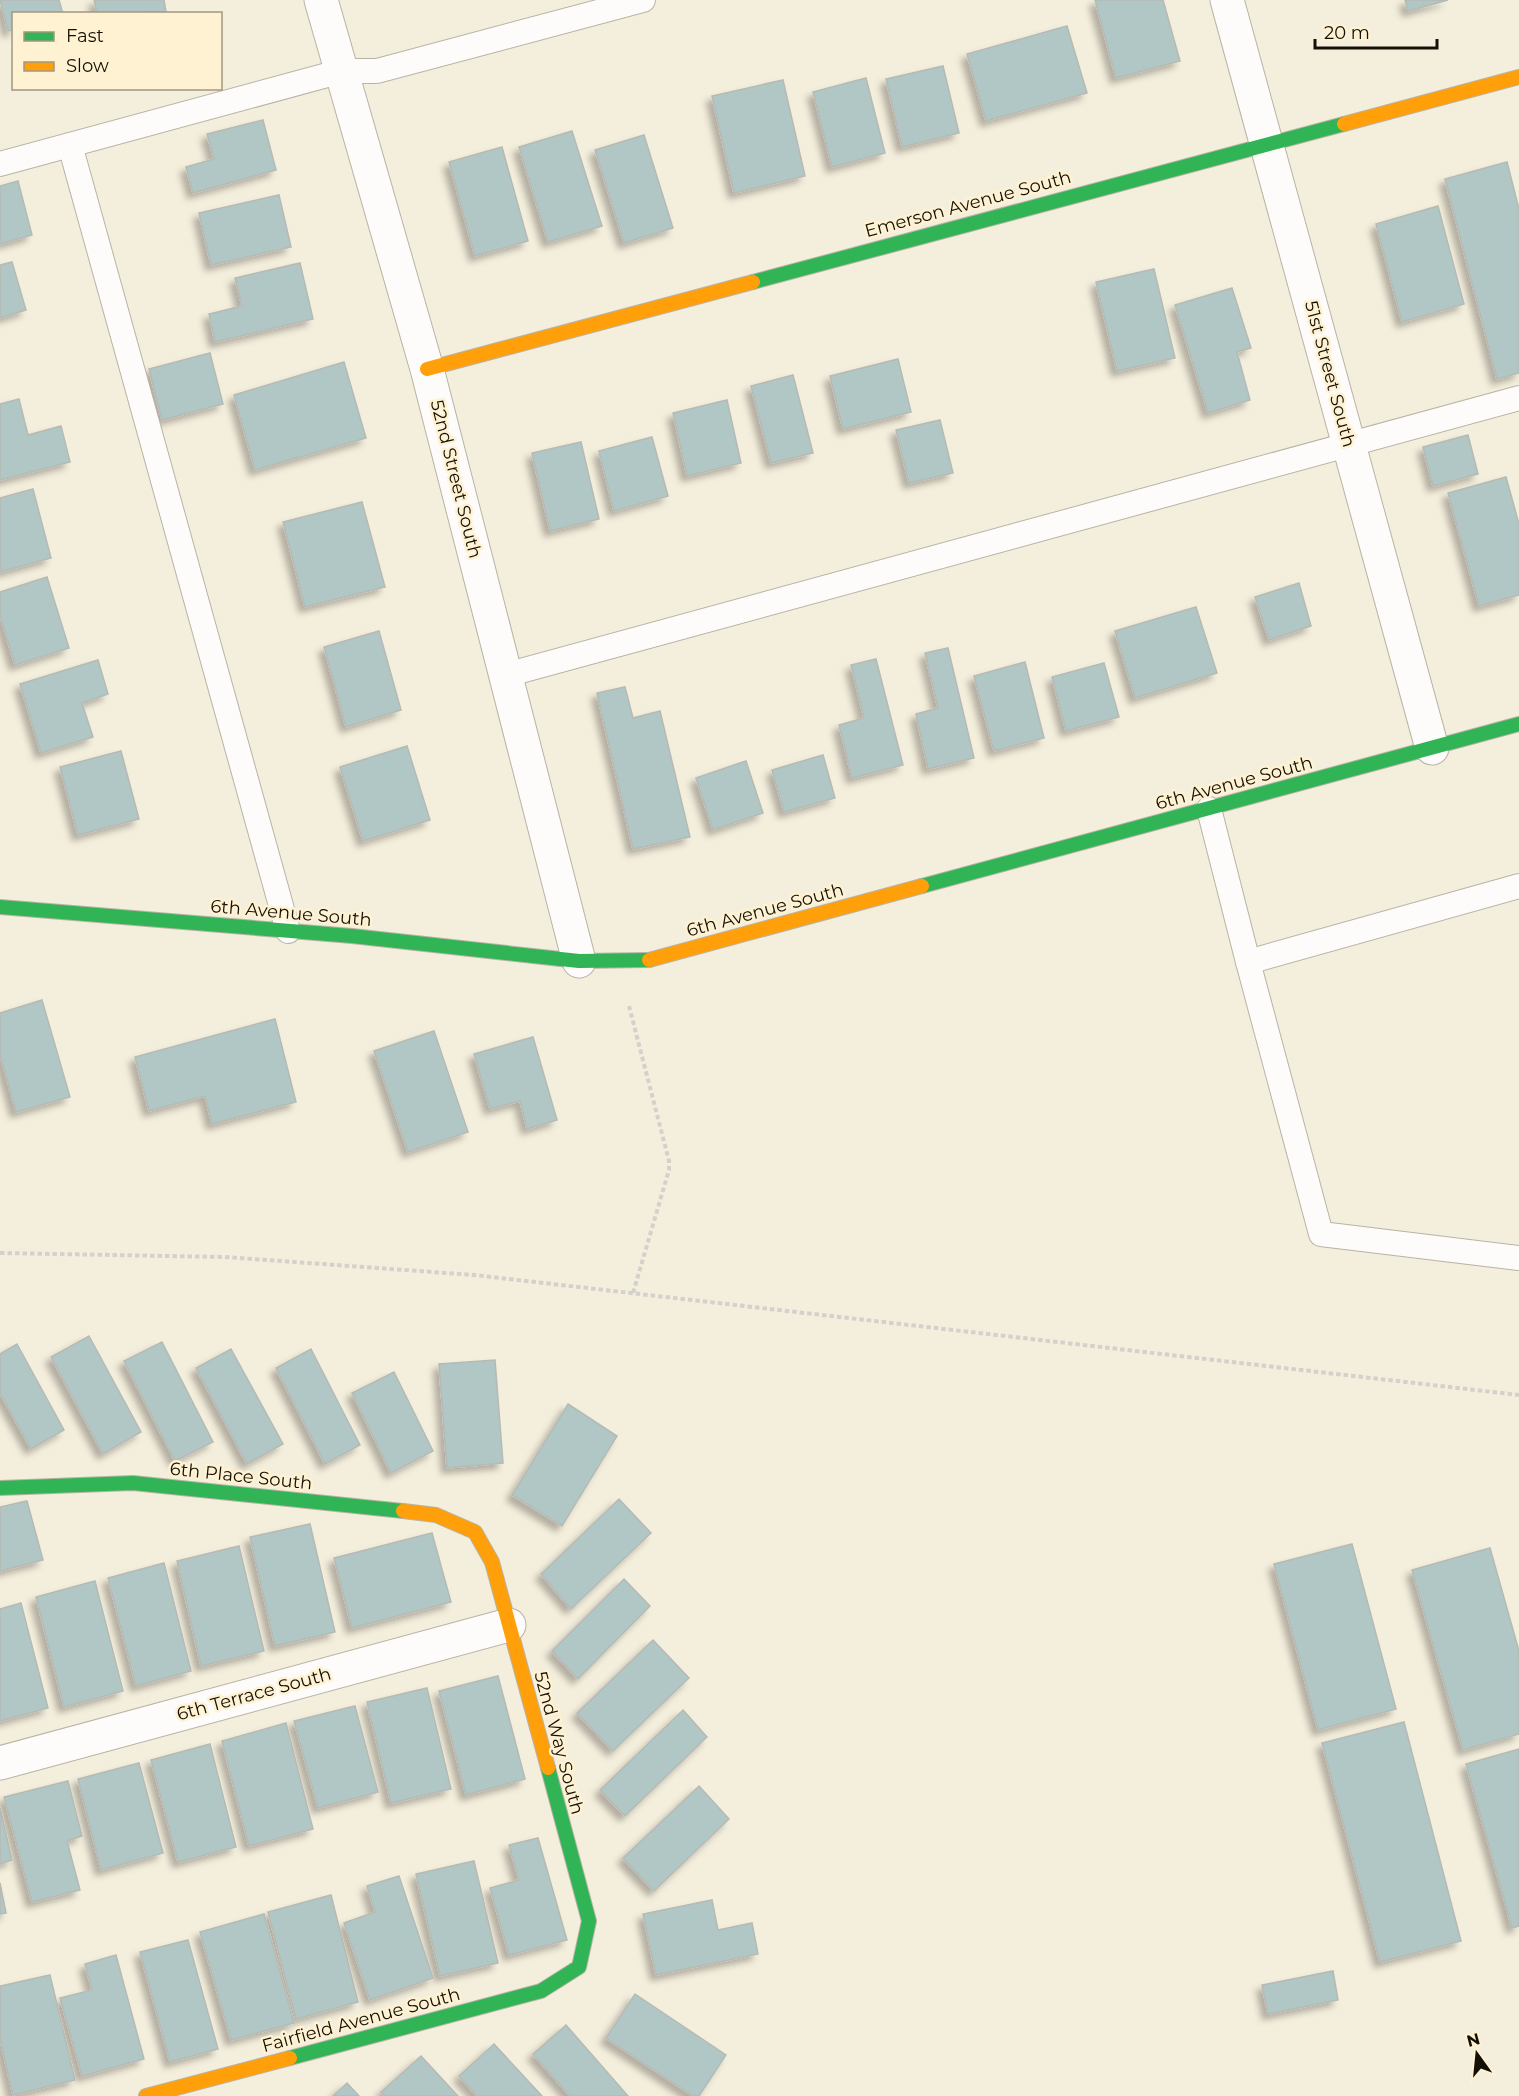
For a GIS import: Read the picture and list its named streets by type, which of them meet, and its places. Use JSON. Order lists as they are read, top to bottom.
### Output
{
  "streets": {
    "street": [
      "Emerson Avenue South",
      "51st Street South",
      "52nd Street South",
      "6th Avenue South",
      "6th Place South",
      "6th Terrace South",
      "52nd Way South",
      "Fairfield Avenue South"
    ]
  },
  "crossings": [
    ["Emerson Avenue South", "51st Street South"],
    ["Emerson Avenue South", "52nd Street South"],
    ["51st Street South", "6th Avenue South"],
    ["52nd Street South", "6th Avenue South"],
    ["6th Place South", "52nd Way South"],
    ["6th Terrace South", "52nd Way South"],
    ["52nd Way South", "Fairfield Avenue South"]
  ],
  "legend": ["Fast", "Slow"],
  "scale_bar": "20 m",
  "north": "top"
}
